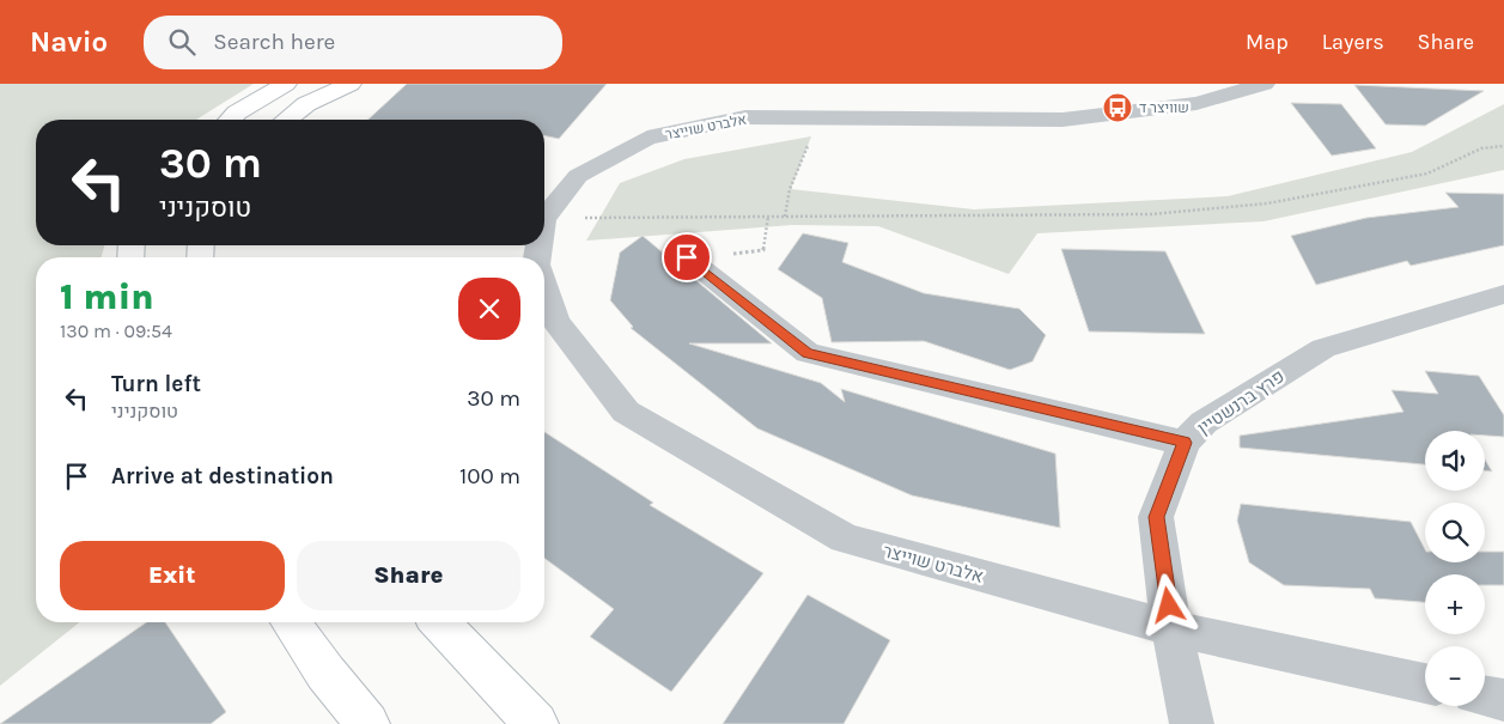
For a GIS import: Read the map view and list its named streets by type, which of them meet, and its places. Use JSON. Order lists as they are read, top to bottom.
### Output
{
  "streets": {
    "street": ["אלברט שוייצר", "פרץ ברנשטיין"]
  },
  "crossings": [
    ["אלברט שוייצר", "פרץ ברנשטיין"]
  ],
  "places": {
    "bus stop": ["שוויצר ד"]
  },
  "page": {
    "header": "Navio",
    "search": "Search here",
    "nav": ["Map", "Layers", "Share"],
    "turn": ["30 m", "טוסקניני"],
    "heading": ["1 min", "130 m · 09:54"],
    "list": [
      {
        "name": "Turn left",
        "note": "טוסקניני",
        "value": "30 m"
      },
      {
        "name": "Arrive at destination",
        "value": "100 m"
      }
    ],
    "map_buttons": ["+", "−"],
    "buttons": ["Exit", "Share"]
  }
}
